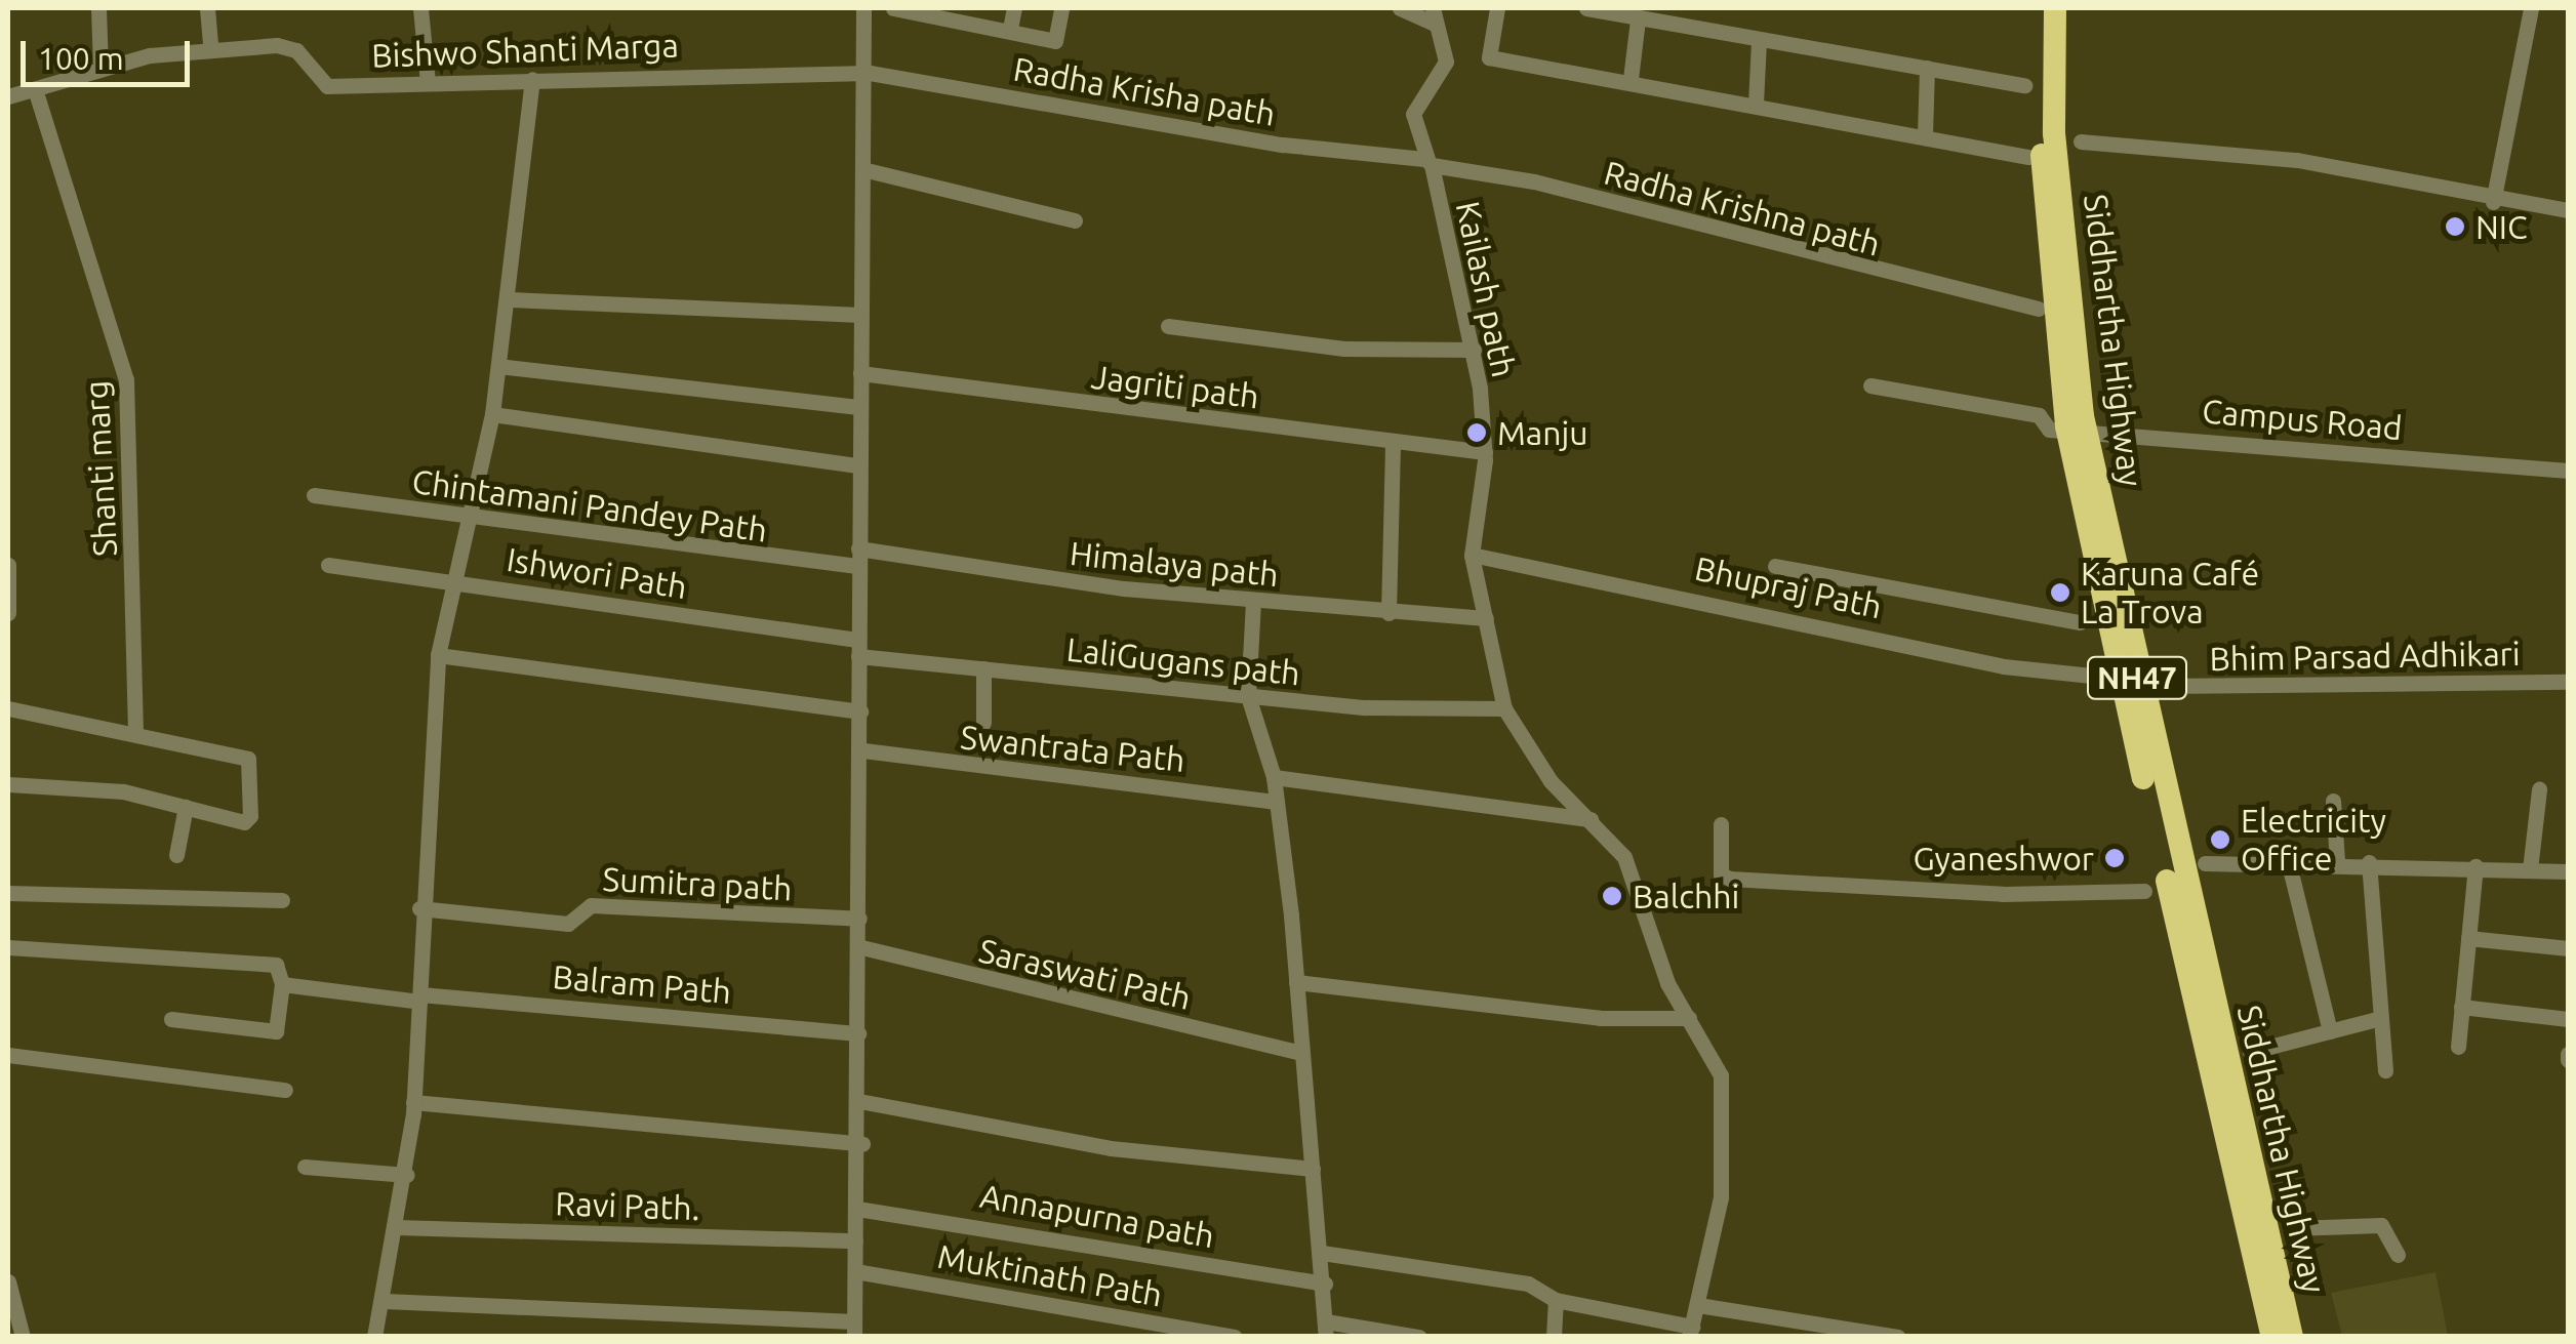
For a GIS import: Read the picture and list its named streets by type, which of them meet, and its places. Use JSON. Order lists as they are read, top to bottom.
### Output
{
  "streets": {
    "highway": ["Siddhartha Highway", "NH47"],
    "street": [
      "Bishwo Shanti Marga",
      "Radha Krisha path",
      "Radha Krishna path",
      "Kailash path",
      "Jagriti path",
      "Campus Road",
      "Shanti marg",
      "Chintamani Pandey Path",
      "Himalaya path",
      "Ishwori Path",
      "Bhupraj Path",
      "Bhim Parsad Adhikari",
      "LaliGugans path",
      "Swantrata Path",
      "Sumitra path",
      "Saraswati Path",
      "Balram Path",
      "Ravi Path.",
      "Annapurna path",
      "Muktinath Path"
    ]
  },
  "crossings": [
    ["Bishwo Shanti Marga", "Radha Krisha path"],
    ["Bishwo Shanti Marga", "Shanti marg"],
    ["Radha Krisha path", "Radha Krishna path"],
    ["Radha Krisha path", "Kailash path"],
    ["Radha Krishna path", "Kailash path"],
    ["Kailash path", "Jagriti path"],
    ["Kailash path", "Himalaya path"],
    ["Kailash path", "Bhupraj Path"],
    ["Kailash path", "LaliGugans path"],
    ["Siddhartha Highway", "Campus Road"],
    ["Chintamani Pandey Path", "Himalaya path"],
    ["Ishwori Path", "LaliGugans path"]
  ],
  "places": [
    "NIC",
    "Manju",
    "Karuna Café La Trova",
    "Electricity Office",
    "Gyaneshwor",
    "Balchhi"
  ],
  "scale_bar": "100 m"
}
